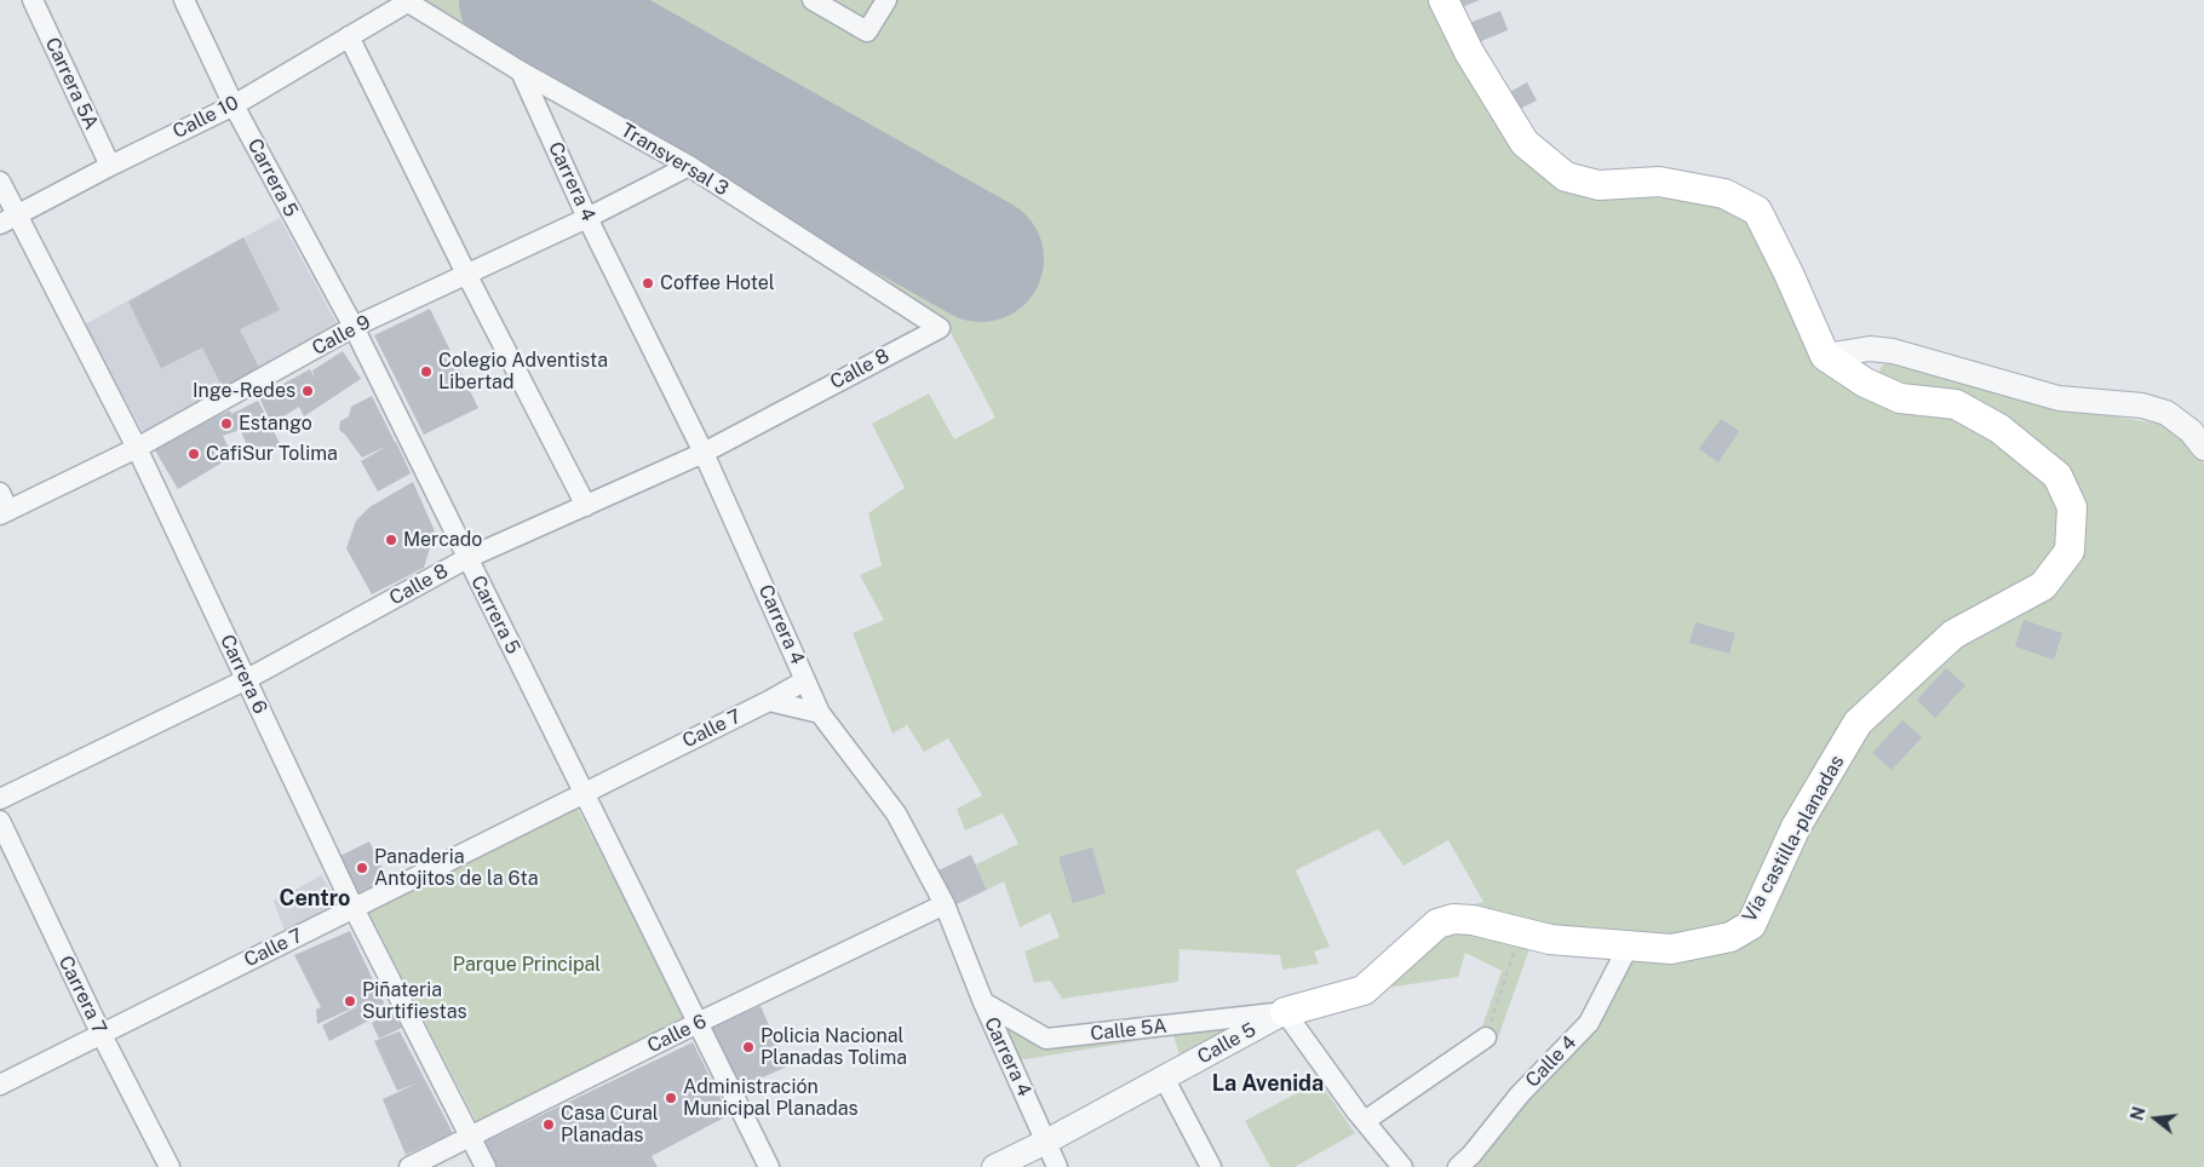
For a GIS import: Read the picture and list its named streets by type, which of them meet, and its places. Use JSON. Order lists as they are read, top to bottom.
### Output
{
  "streets": {
    "main road": ["Vía castilla-planadas", "Calle 5"],
    "street": [
      "Carrera 5A",
      "Calle 10",
      "Transversal 3",
      "Carrera 5",
      "Carrera 4",
      "Calle 9",
      "Calle 8",
      "Carrera 6",
      "Calle 7",
      "Carrera 7",
      "Calle 5A",
      "Calle 6",
      "Calle 4"
    ]
  },
  "crossings": [
    ["Carrera 5A", "Calle 10"],
    ["Calle 10", "Transversal 3"],
    ["Calle 10", "Carrera 5"],
    ["Calle 10", "Carrera 6"],
    ["Transversal 3", "Carrera 4"],
    ["Transversal 3", "Calle 9"],
    ["Transversal 3", "Calle 8"],
    ["Carrera 5", "Calle 9"],
    ["Carrera 5", "Calle 8"],
    ["Carrera 5", "Calle 7"],
    ["Carrera 5", "Calle 6"],
    ["Carrera 4", "Calle 9"],
    ["Carrera 4", "Calle 8"],
    ["Carrera 4", "Calle 7"],
    ["Carrera 4", "Calle 5A"],
    ["Carrera 4", "Calle 6"],
    ["Carrera 4", "Calle 5"],
    ["Calle 9", "Carrera 6"],
    ["Calle 8", "Carrera 6"],
    ["Carrera 6", "Calle 7"],
    ["Carrera 6", "Calle 6"],
    ["Calle 7", "Carrera 7"],
    ["Vía castilla-planadas", "Calle 5"],
    ["Vía castilla-planadas", "Calle 4"],
    ["Calle 5A", "Calle 5"]
  ],
  "districts": ["Centro", "La Avenida"],
  "parks": ["Parque Principal"],
  "places": [
    "Coffee Hotel",
    "Colegio Adventista Libertad",
    "Inge-Redes",
    "Estango",
    "CafiSur Tolima",
    "Mercado",
    "Panaderia Antojitos de la 6ta",
    "Piñateria Surtifiestas",
    "Policia Nacional Planadas Tolima",
    "Administración Municipal Planadas",
    "Casa Cural Planadas"
  ],
  "north": "left"
}
